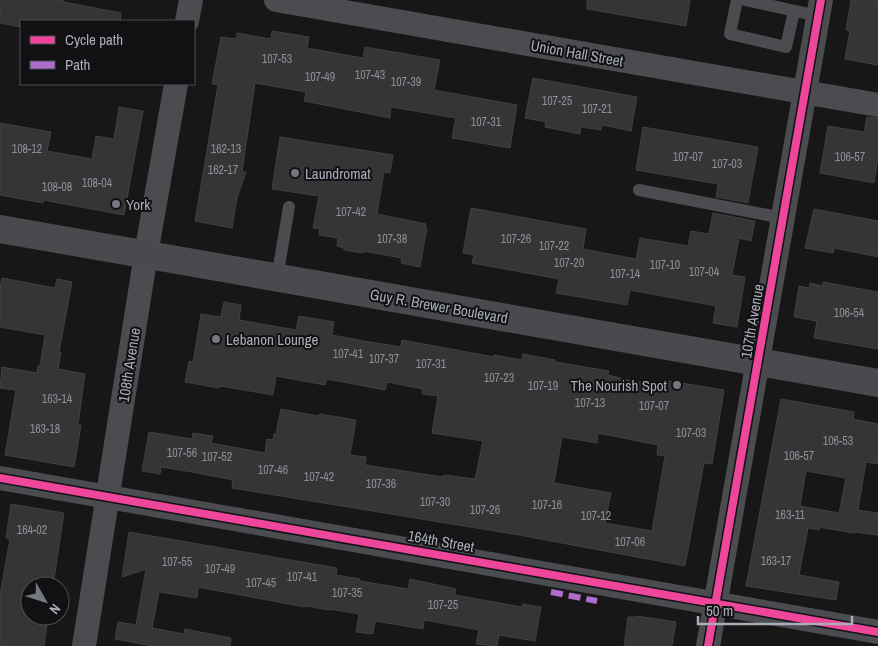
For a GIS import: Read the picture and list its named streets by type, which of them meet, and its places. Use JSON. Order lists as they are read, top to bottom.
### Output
{
  "streets": {
    "main road": ["Guy R. Brewer Boulevard"],
    "street": [
      "Union Hall Street",
      "107th Avenue",
      "108th Avenue",
      "164th Street"
    ]
  },
  "crossings": [
    ["Union Hall Street", "107th Avenue"],
    ["Guy R. Brewer Boulevard", "107th Avenue"],
    ["Guy R. Brewer Boulevard", "108th Avenue"],
    ["107th Avenue", "164th Street"],
    ["108th Avenue", "164th Street"]
  ],
  "places": [
    "Laundromat",
    "York",
    "Lebanon Lounge",
    "The Nourish Spot"
  ],
  "house_numbers": [
    "107-53",
    "107-43",
    "107-49",
    "107-39",
    "107-25",
    "107-21",
    "107-31",
    "108-12",
    "162-13",
    "107-07",
    "106-57",
    "107-03",
    "162-17",
    "108-04",
    "108-08",
    "107-42",
    "107-38",
    "107-26",
    "107-22",
    "107-20",
    "107-10",
    "107-04",
    "107-14",
    "106-54",
    "107-41",
    "107-37",
    "107-31",
    "107-23",
    "107-19",
    "163-14",
    "107-13",
    "107-07",
    "163-18",
    "107-03",
    "106-53",
    "107-56",
    "106-57",
    "107-52",
    "107-46",
    "107-42",
    "107-36",
    "107-30",
    "107-16",
    "107-26",
    "163-11",
    "107-12",
    "164-02",
    "107-06",
    "163-17",
    "107-55",
    "107-49",
    "107-41",
    "107-45",
    "107-35",
    "107-25"
  ],
  "legend": ["Cycle path", "Path"],
  "scale_bar": "50 m",
  "north": "bottom right"
}
